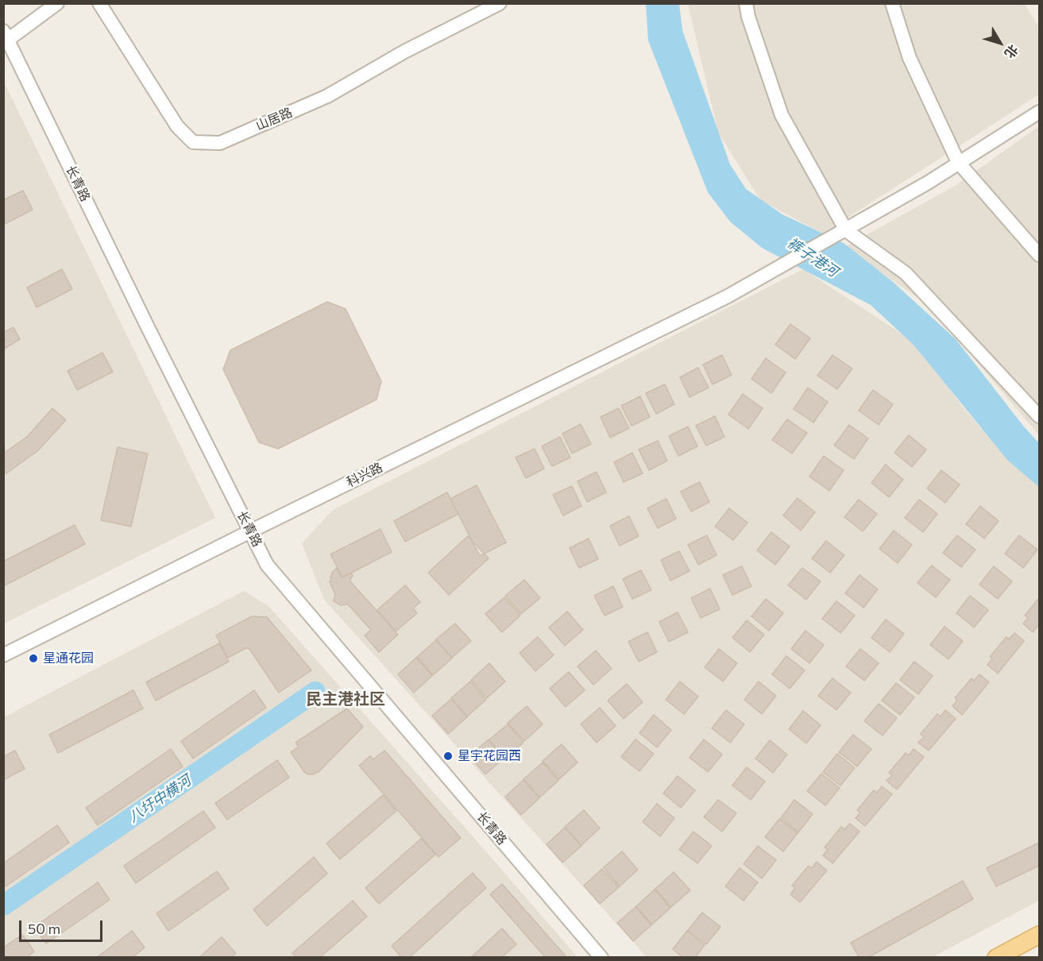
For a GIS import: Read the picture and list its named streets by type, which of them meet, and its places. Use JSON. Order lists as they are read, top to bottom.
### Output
{
  "streets": {
    "street": ["山居路", "长青路", "科兴路"]
  },
  "crossings": [
    ["长青路", "科兴路"]
  ],
  "districts": ["民主港社区"],
  "water": ["裤子港河", "八圩中横河"],
  "places": ["星通花园", "星宇花园西"],
  "scale_bar": "50 m",
  "north": "bottom right"
}
